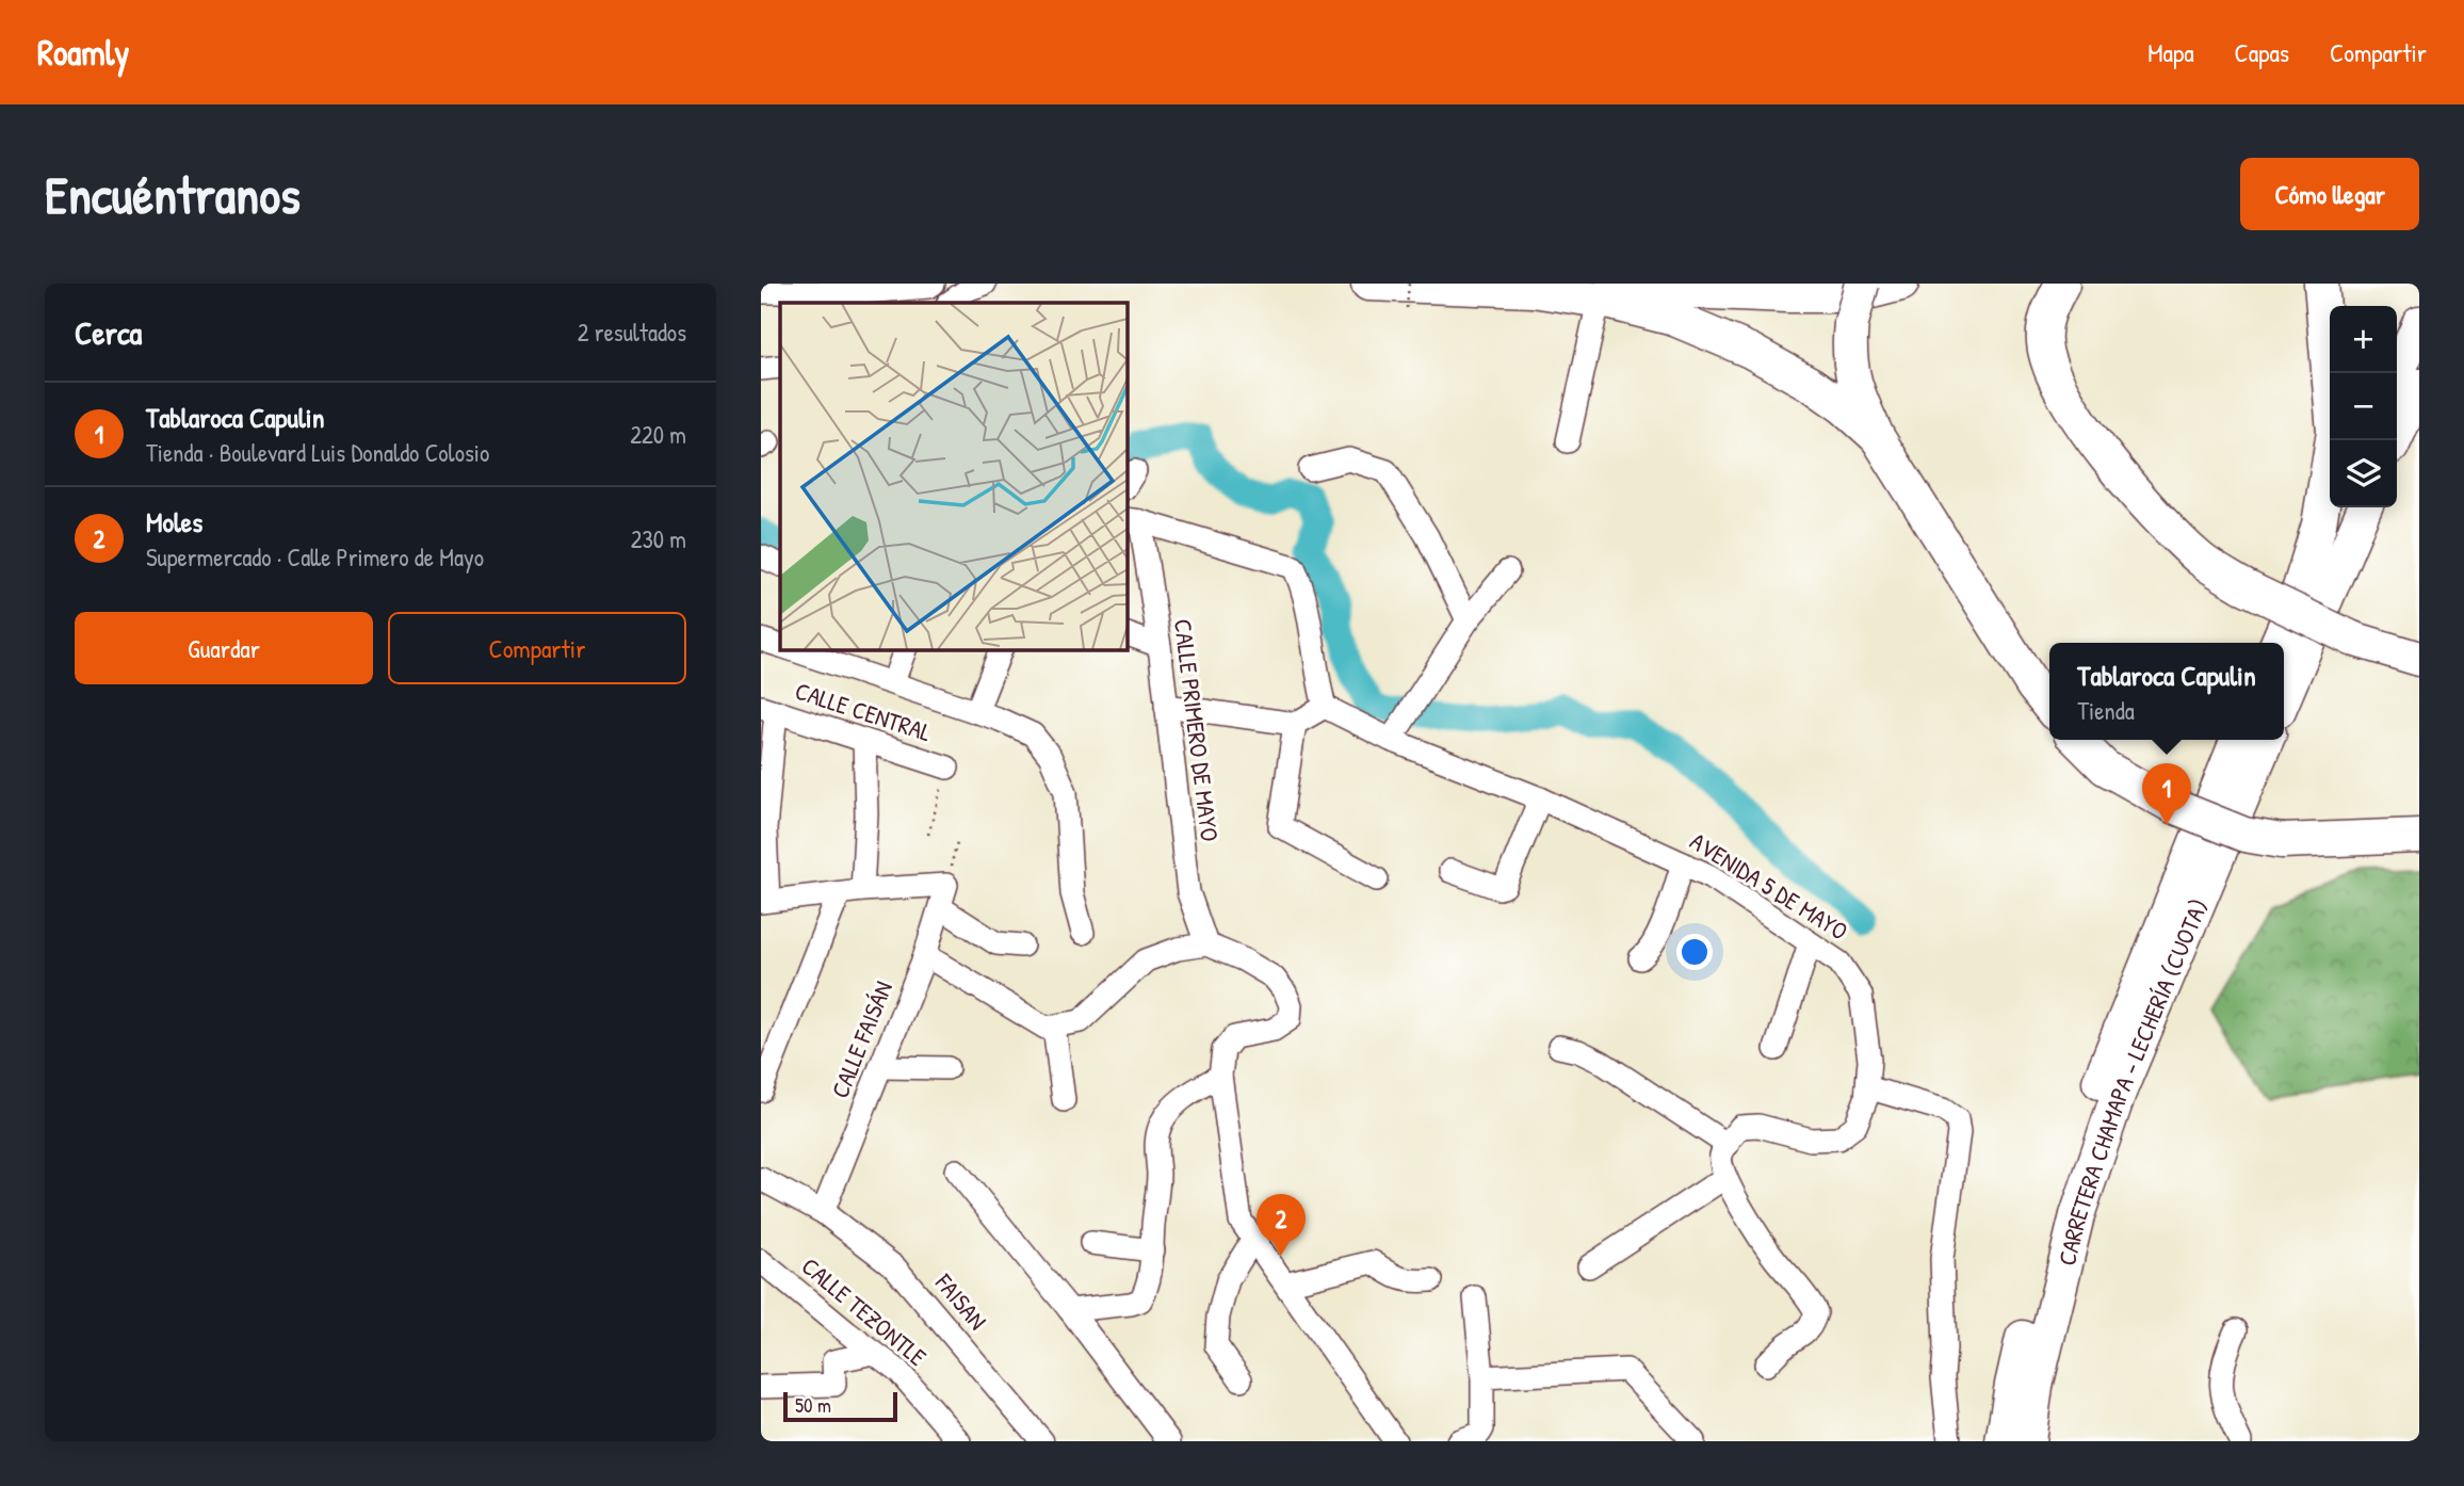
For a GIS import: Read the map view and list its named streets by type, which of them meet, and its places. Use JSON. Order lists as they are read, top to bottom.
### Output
{
  "streets": {
    "highway": ["CARRETERA CHAMAPA - LECHERÍA (CUOTA)"],
    "street": [
      "CALLE CENTRAL",
      "CALLE PRIMERO DE MAYO",
      "AVENIDA 5 DE MAYO",
      "CALLE FAISÁN",
      "FAISAN",
      "CALLE TEZONTLE"
    ]
  },
  "crossings": [
    ["CALLE FAISÁN", "FAISAN"]
  ],
  "scale_bar": "50 m",
  "page": {
    "header": "Roamly",
    "nav": ["Mapa", "Capas", "Compartir"],
    "buttons": [
      "Cómo llegar",
      ["Guardar", "Compartir"]
    ],
    "title": "Encuéntranos",
    "heading": ["Cerca", "2 resultados"],
    "map_buttons": ["+", "−"],
    "list": [
      {
        "mark": "1",
        "name": "Tablaroca Capulin",
        "note": "Tienda · Boulevard Luis Donaldo Colosio",
        "value": "220 m"
      },
      {
        "mark": "2",
        "name": "Moles",
        "note": "Supermercado · Calle Primero de Mayo",
        "value": "230 m"
      }
    ],
    "popup": ["Tablaroca Capulin", "Tienda"],
    "pins": ["1", "2"],
    "scale": "50 m"
  }
}
